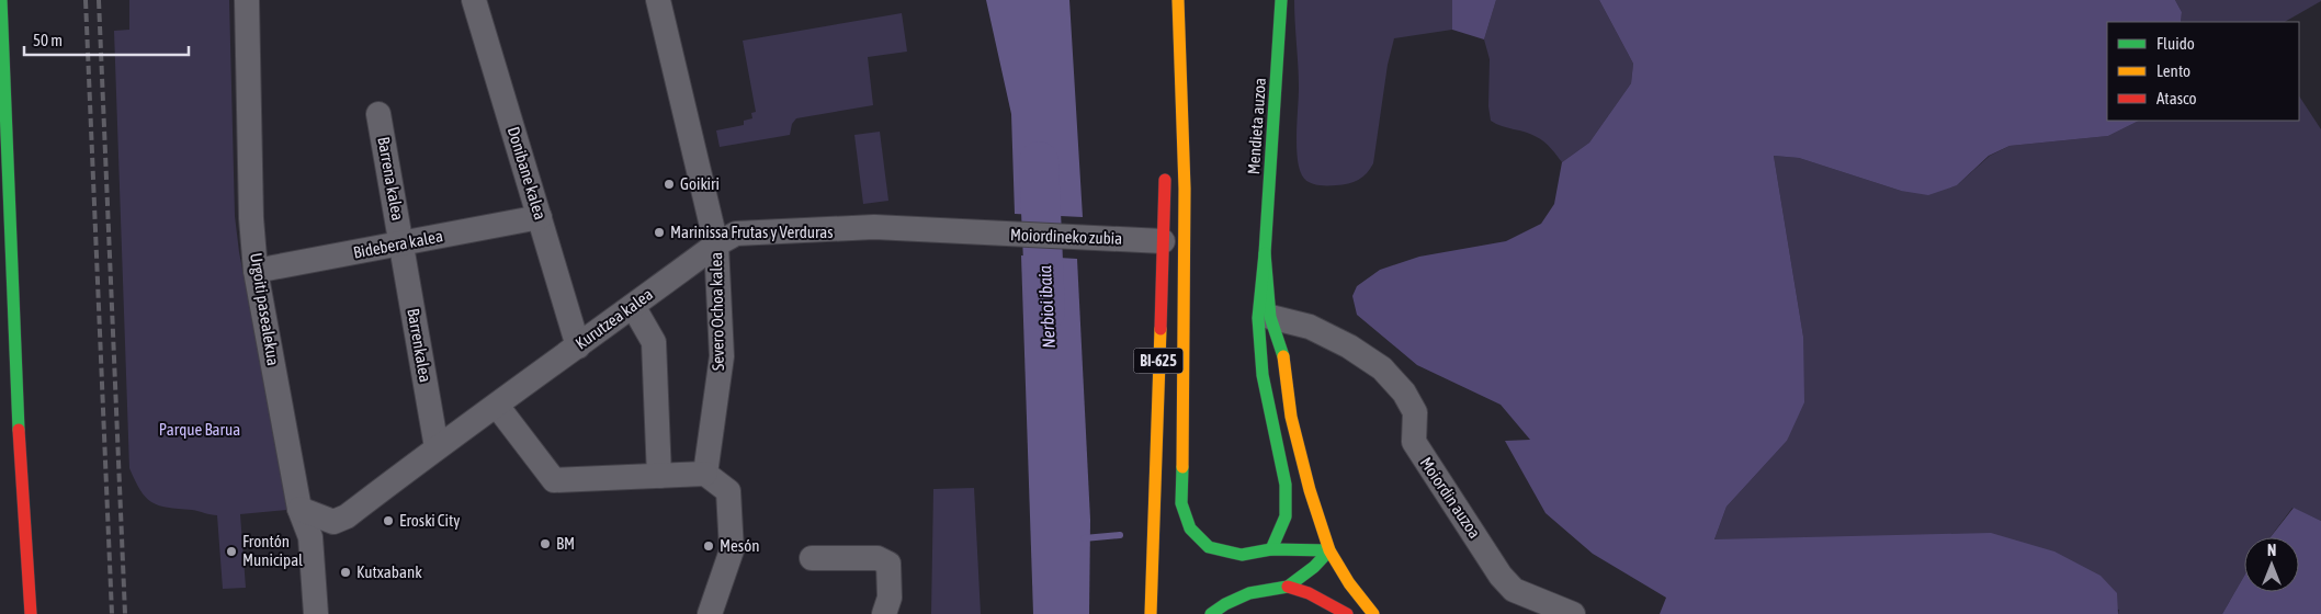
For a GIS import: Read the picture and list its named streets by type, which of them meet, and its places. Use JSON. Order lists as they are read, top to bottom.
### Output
{
  "streets": {
    "main road": ["Mendieta auzoa", "BI-625"],
    "street": [
      "Donibane kalea",
      "Barrena kalea",
      "Moiordineko zubia",
      "Bidebera kalea",
      "Urgoiti pasealekua",
      "Severo Ochoa kalea",
      "Kurutzea kalea",
      "Barrenkalea",
      "Moiordin auzoa"
    ]
  },
  "crossings": [
    ["Donibane kalea", "Bidebera kalea"],
    ["Donibane kalea", "Kurutzea kalea"],
    ["Barrena kalea", "Bidebera kalea"],
    ["Barrena kalea", "Barrenkalea"],
    ["Moiordineko zubia", "Kurutzea kalea"],
    ["Moiordineko zubia", "BI-625"],
    ["Bidebera kalea", "Urgoiti pasealekua"],
    ["Bidebera kalea", "Barrenkalea"],
    ["Urgoiti pasealekua", "Kurutzea kalea"],
    ["Severo Ochoa kalea", "Kurutzea kalea"],
    ["Kurutzea kalea", "Barrenkalea"]
  ],
  "water": ["Nerbioi ibaia"],
  "parks": ["Parque Barua"],
  "places": [
    "Goikiri",
    "Marinissa Frutas y Verduras",
    "Eroski City",
    "BM",
    "Mesón",
    "Frontón Municipal",
    "Kutxabank"
  ],
  "legend": ["Fluido", "Lento", "Atasco"],
  "scale_bar": "50 m",
  "north": "top"
}
